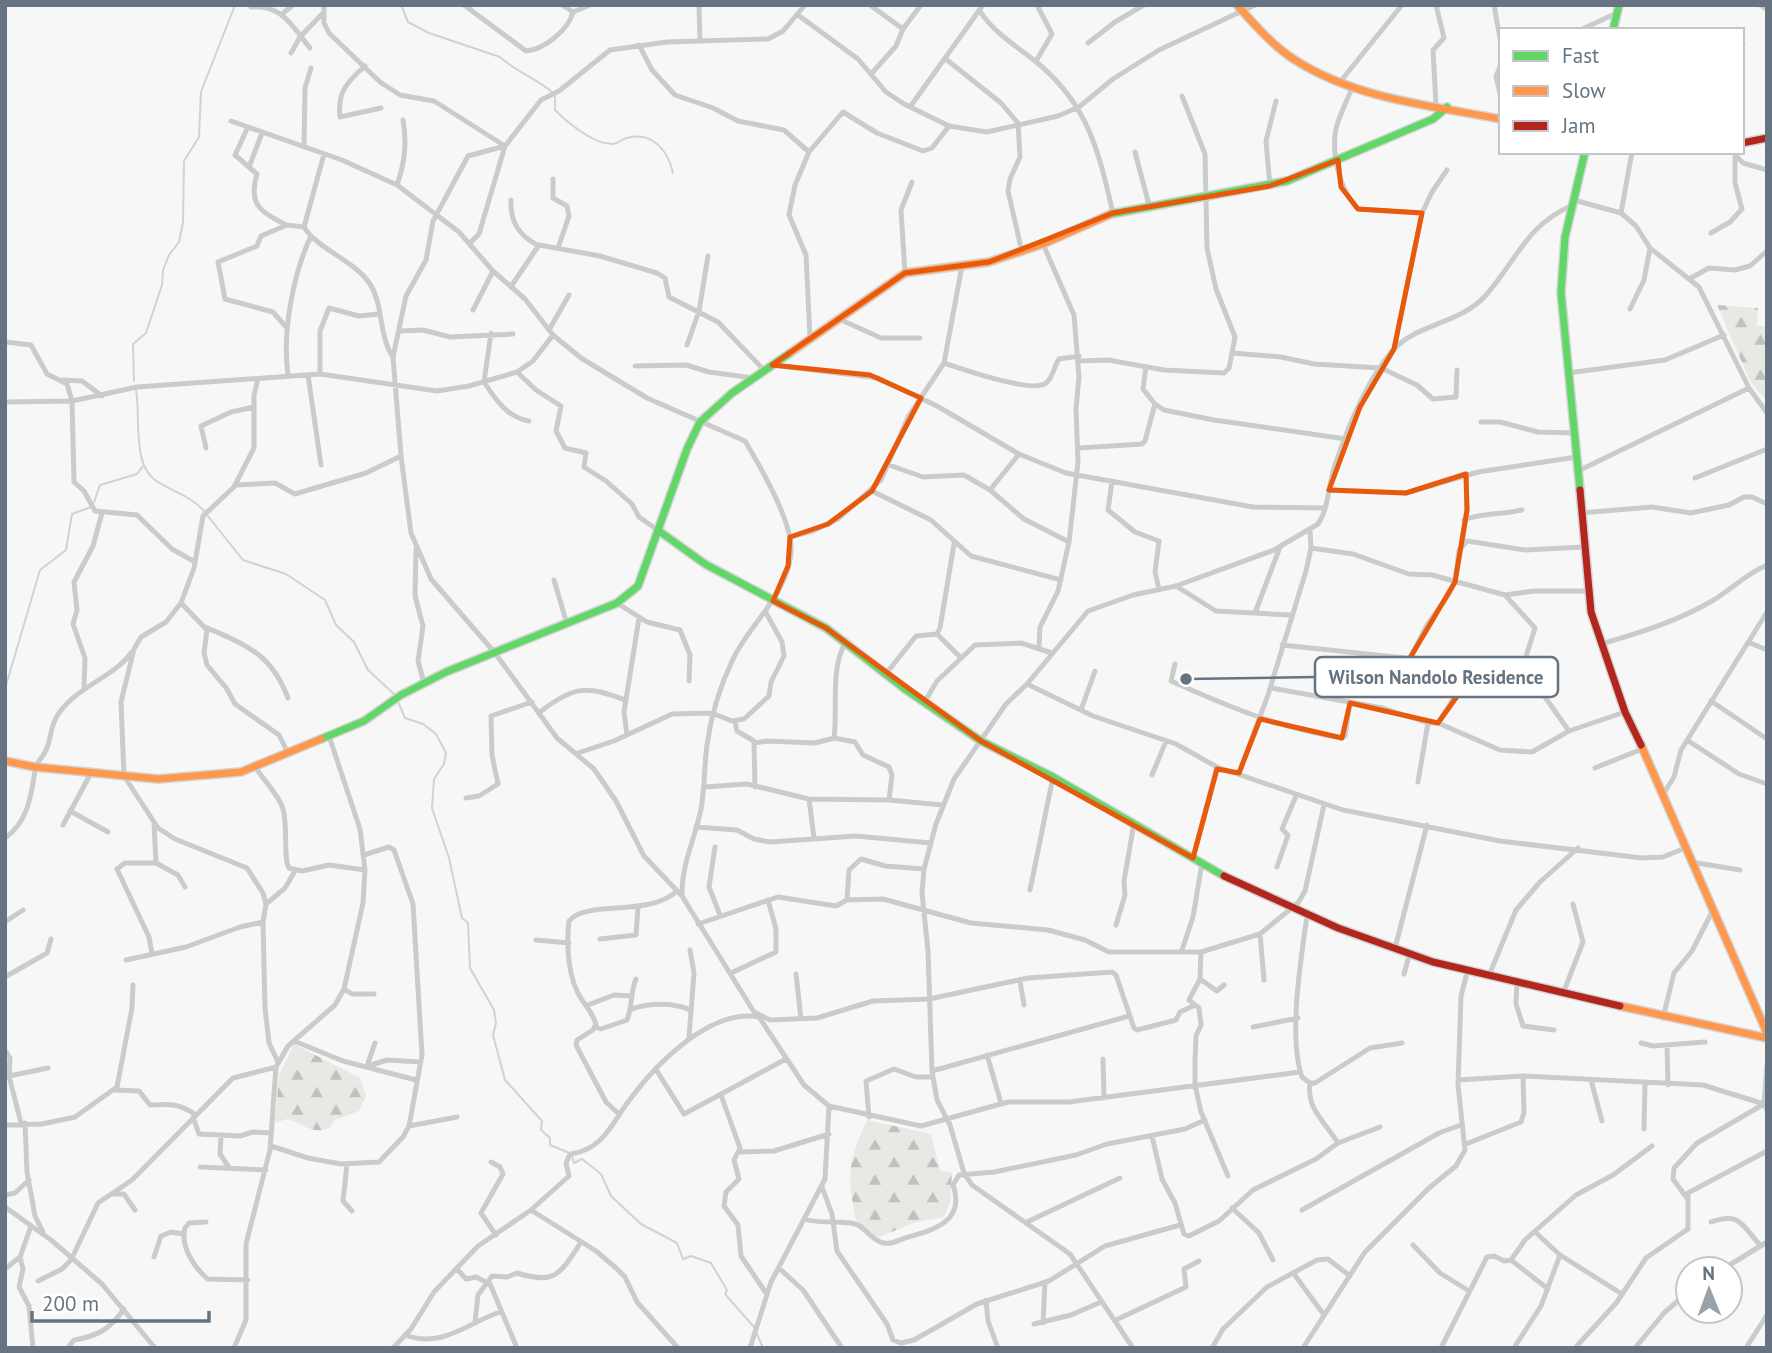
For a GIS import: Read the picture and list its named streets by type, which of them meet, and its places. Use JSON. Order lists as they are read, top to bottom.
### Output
{
  "places": ["Wilson Nandolo Residence"],
  "legend": ["Fast", "Slow", "Jam"],
  "scale_bar": "200 m",
  "north": "top"
}
